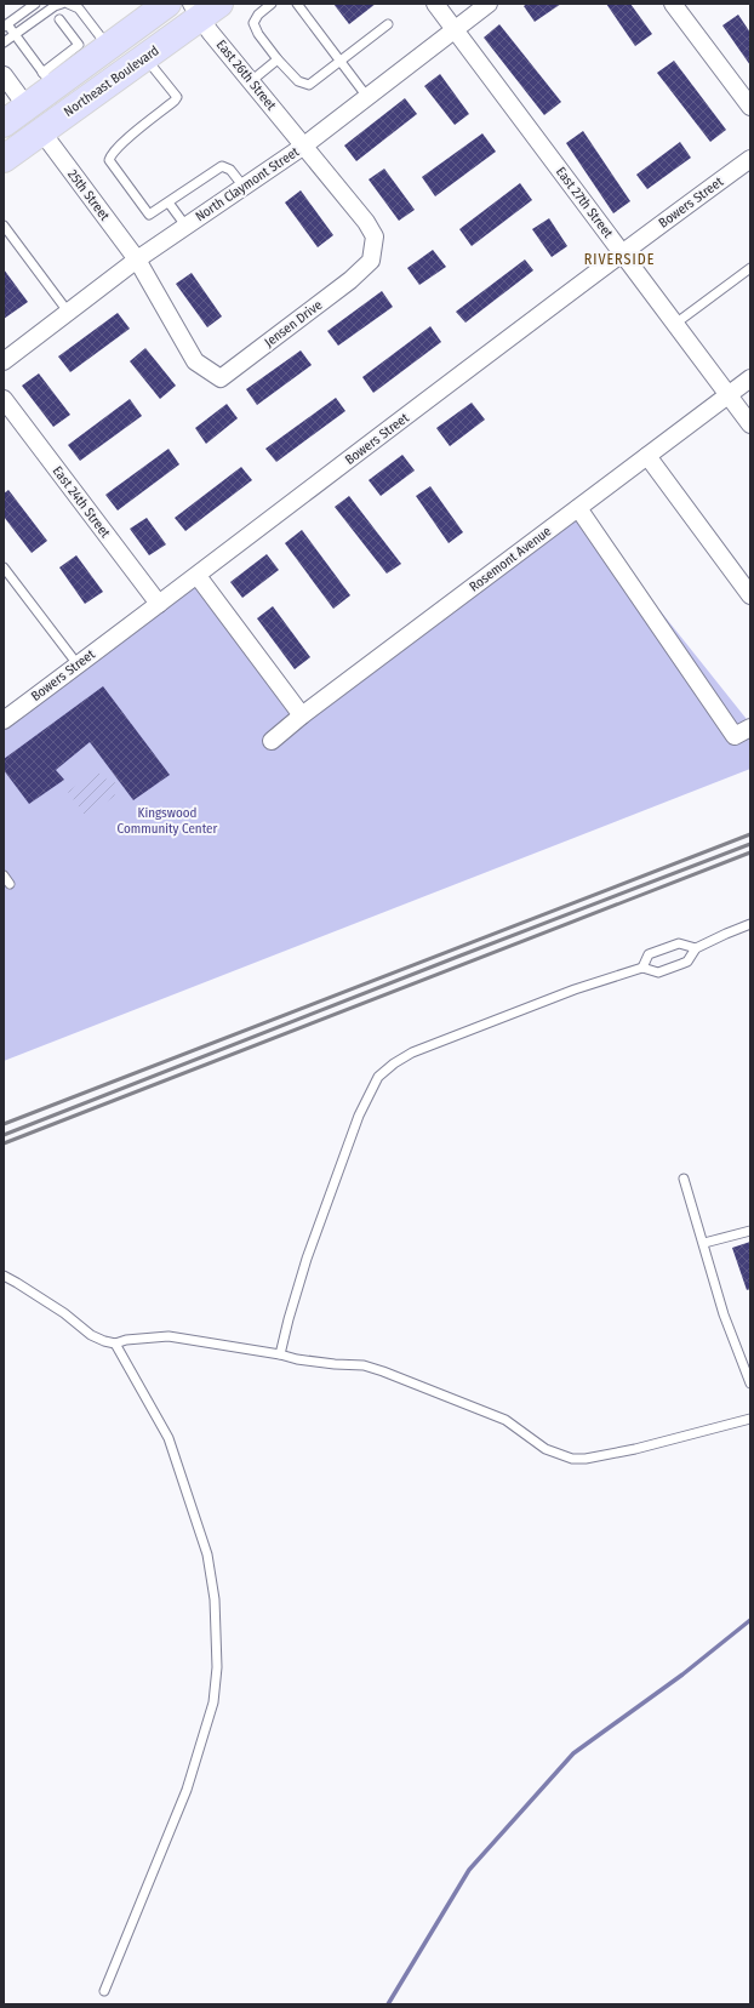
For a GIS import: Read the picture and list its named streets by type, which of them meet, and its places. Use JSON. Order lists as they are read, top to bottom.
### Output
{
  "streets": {
    "main road": ["Northeast Boulevard"],
    "street": [
      "East 26th Street",
      "North Claymont Street",
      "25th Street",
      "East 27th Street",
      "Bowers Street",
      "Jensen Drive",
      "East 24th Street",
      "Rosemont Avenue"
    ]
  },
  "crossings": [
    ["East 26th Street", "Northeast Boulevard"],
    ["East 26th Street", "North Claymont Street"],
    ["East 26th Street", "Jensen Drive"],
    ["Northeast Boulevard", "25th Street"],
    ["North Claymont Street", "25th Street"],
    ["North Claymont Street", "East 27th Street"],
    ["North Claymont Street", "Jensen Drive"],
    ["25th Street", "Jensen Drive"],
    ["East 27th Street", "Bowers Street"],
    ["East 27th Street", "Rosemont Avenue"],
    ["Bowers Street", "East 24th Street"]
  ],
  "districts": ["RIVERSIDE"],
  "parks": ["Kingswood Community Center"]
}
